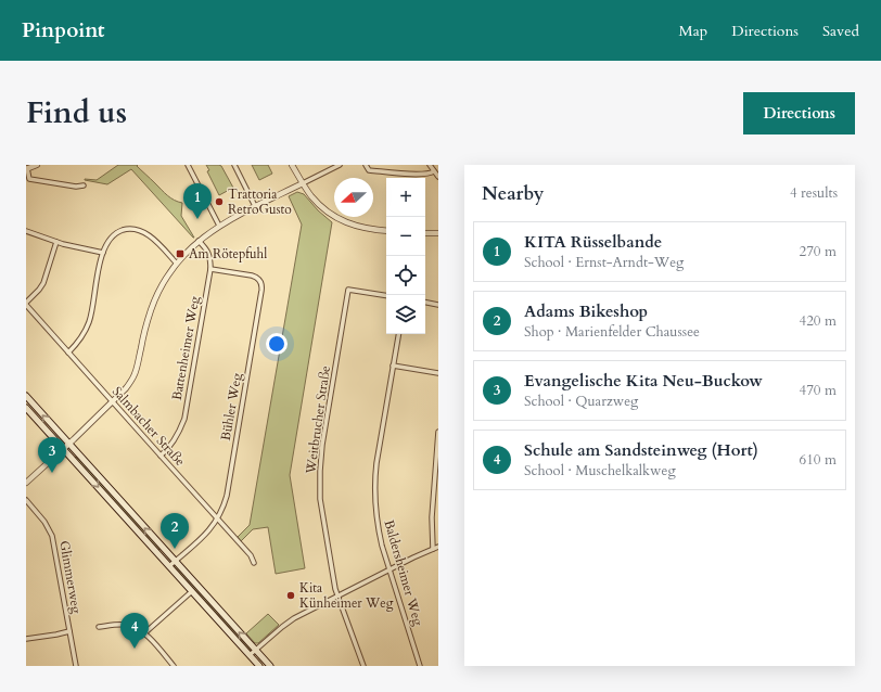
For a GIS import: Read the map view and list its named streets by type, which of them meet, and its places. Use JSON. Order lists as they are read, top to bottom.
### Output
{
  "streets": {
    "street": [
      "Battenheimer Weg",
      "Bühler Weg",
      "Weitbrucher Straße",
      "Salmbacher Straße",
      "Baldersheimer Weg",
      "Glimmerweg"
    ]
  },
  "crossings": [
    ["Battenheimer Weg", "Bühler Weg"],
    ["Battenheimer Weg", "Salmbacher Straße"],
    ["Bühler Weg", "Salmbacher Straße"]
  ],
  "places": {
    "other": ["Trattoria RetroGusto", "Kita Künheimer Weg"],
    "transit": ["Am Rötepfuhl"]
  },
  "north": "left",
  "page": {
    "header": "Pinpoint",
    "nav": ["Map", "Directions", "Saved"],
    "title": "Find us",
    "buttons": "Directions",
    "heading": ["Nearby", "4 results"],
    "map_buttons": ["+", "−"],
    "pins": [
      "1",
      "3",
      "2",
      "4"
    ],
    "list": [
      {
        "mark": "1",
        "name": "KITA Rüsselbande",
        "note": "School · Ernst-Arndt-Weg",
        "value": "270 m"
      },
      {
        "mark": "2",
        "name": "Adams Bikeshop",
        "note": "Shop · Marienfelder Chaussee",
        "value": "420 m"
      },
      {
        "mark": "3",
        "name": "Evangelische Kita Neu-Buckow",
        "note": "School · Quarzweg",
        "value": "470 m"
      },
      {
        "mark": "4",
        "name": "Schule am Sandsteinweg (Hort)",
        "note": "School · Muschelkalkweg",
        "value": "610 m"
      }
    ]
  }
}
